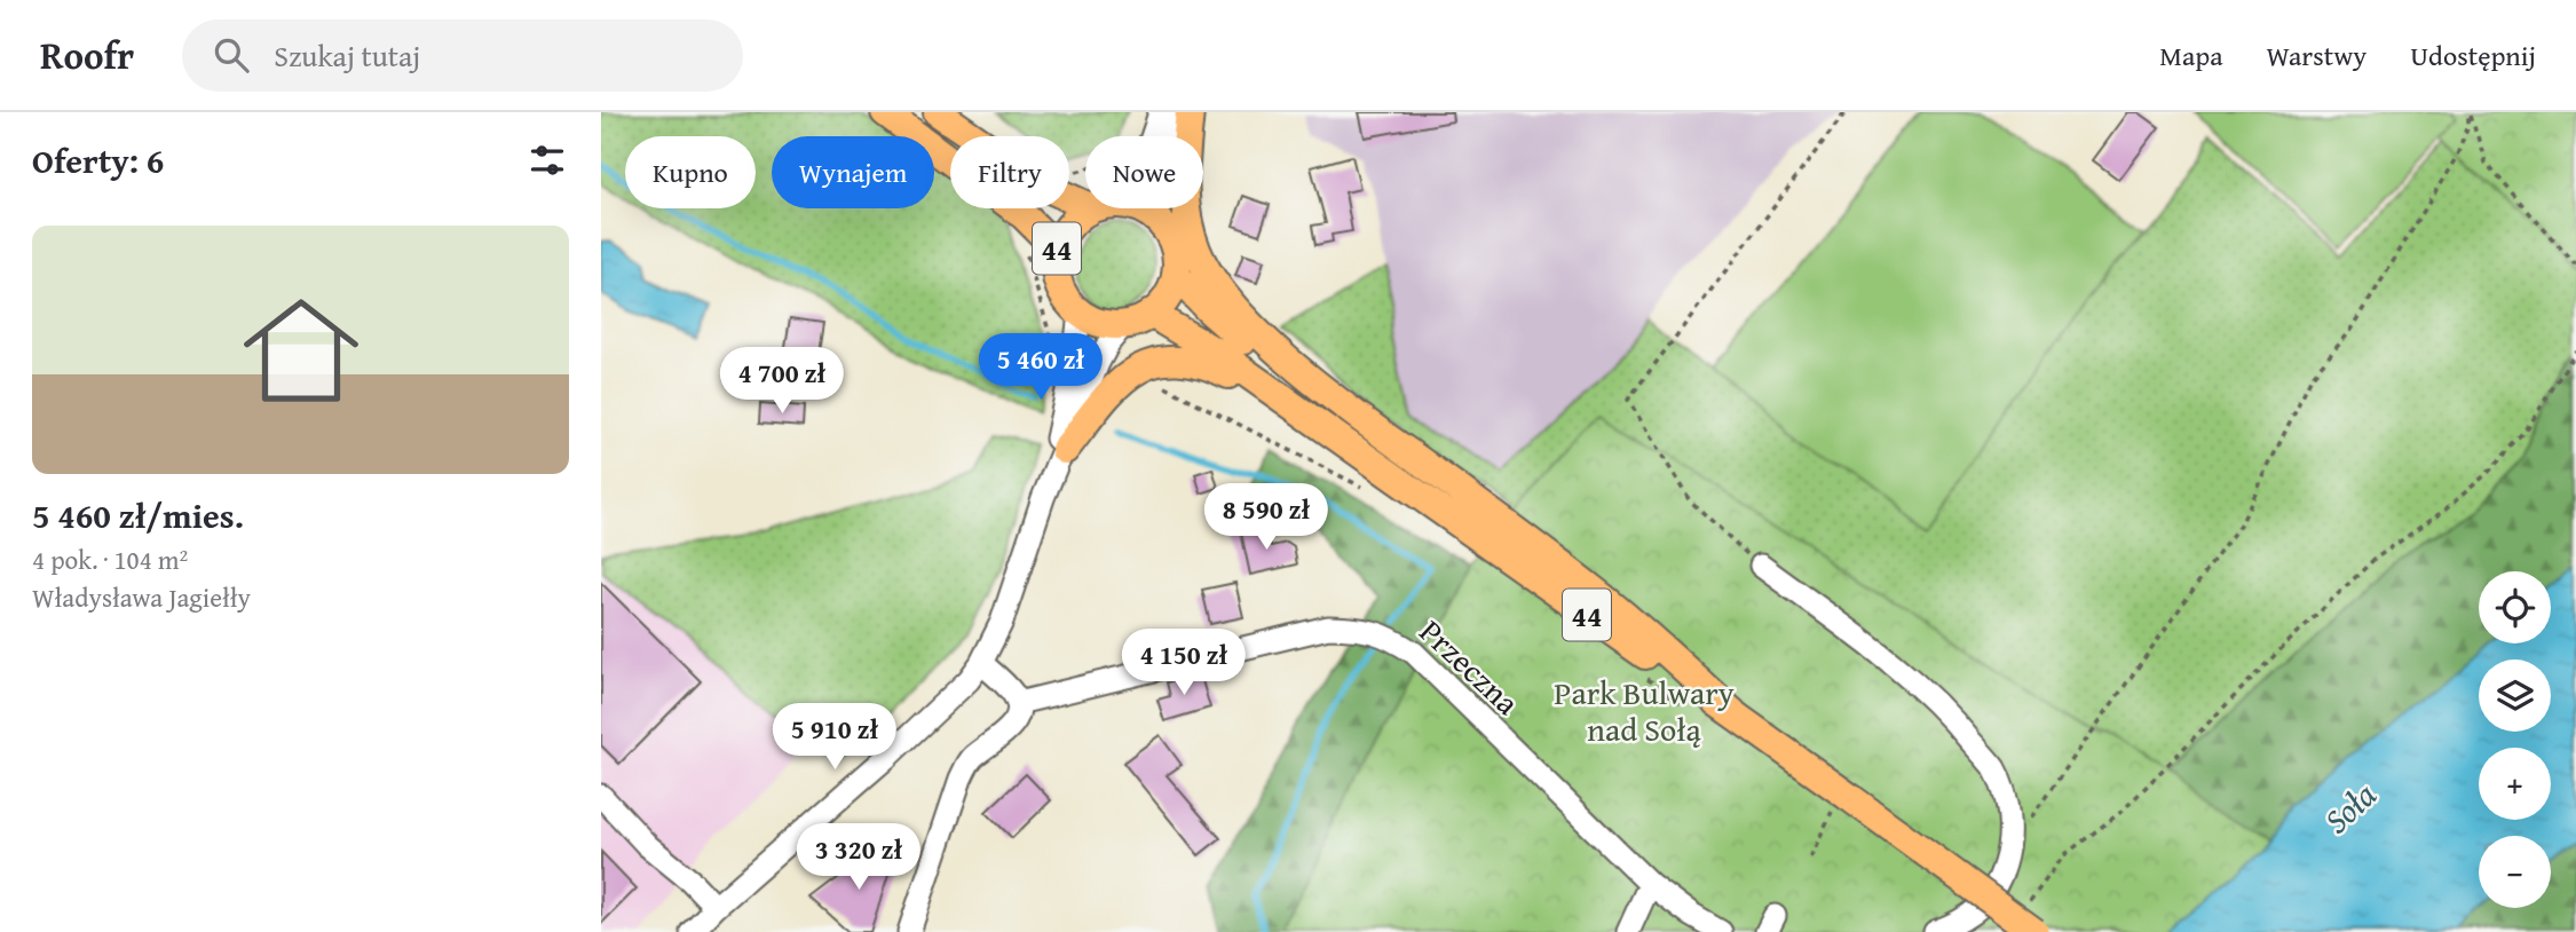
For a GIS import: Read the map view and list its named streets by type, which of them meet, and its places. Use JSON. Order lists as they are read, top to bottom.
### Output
{
  "streets": {
    "main road": ["44"],
    "street": ["Przeczna"]
  },
  "water": ["Soła"],
  "parks": ["Park Bulwary nad Sołą"],
  "page": {
    "header": "Roofr",
    "search": "Szukaj tutaj",
    "nav": ["Mapa", "Warstwy", "Udostępnij"],
    "heading": "Oferty: 6",
    "chip": [
      "Kupno",
      "Wynajem",
      "Filtry",
      "Nowe"
    ],
    "list": [
      {
        "name": "5 460 zł/mies.",
        "note": "4 pok. · 104 m² · Władysława Jagiełły"
      }
    ],
    "price": [
      "5 460 zł",
      "4 700 zł",
      "8 590 zł",
      "4 150 zł",
      "5 910 zł",
      "3 320 zł"
    ],
    "map_buttons": ["+", "−"]
  }
}
